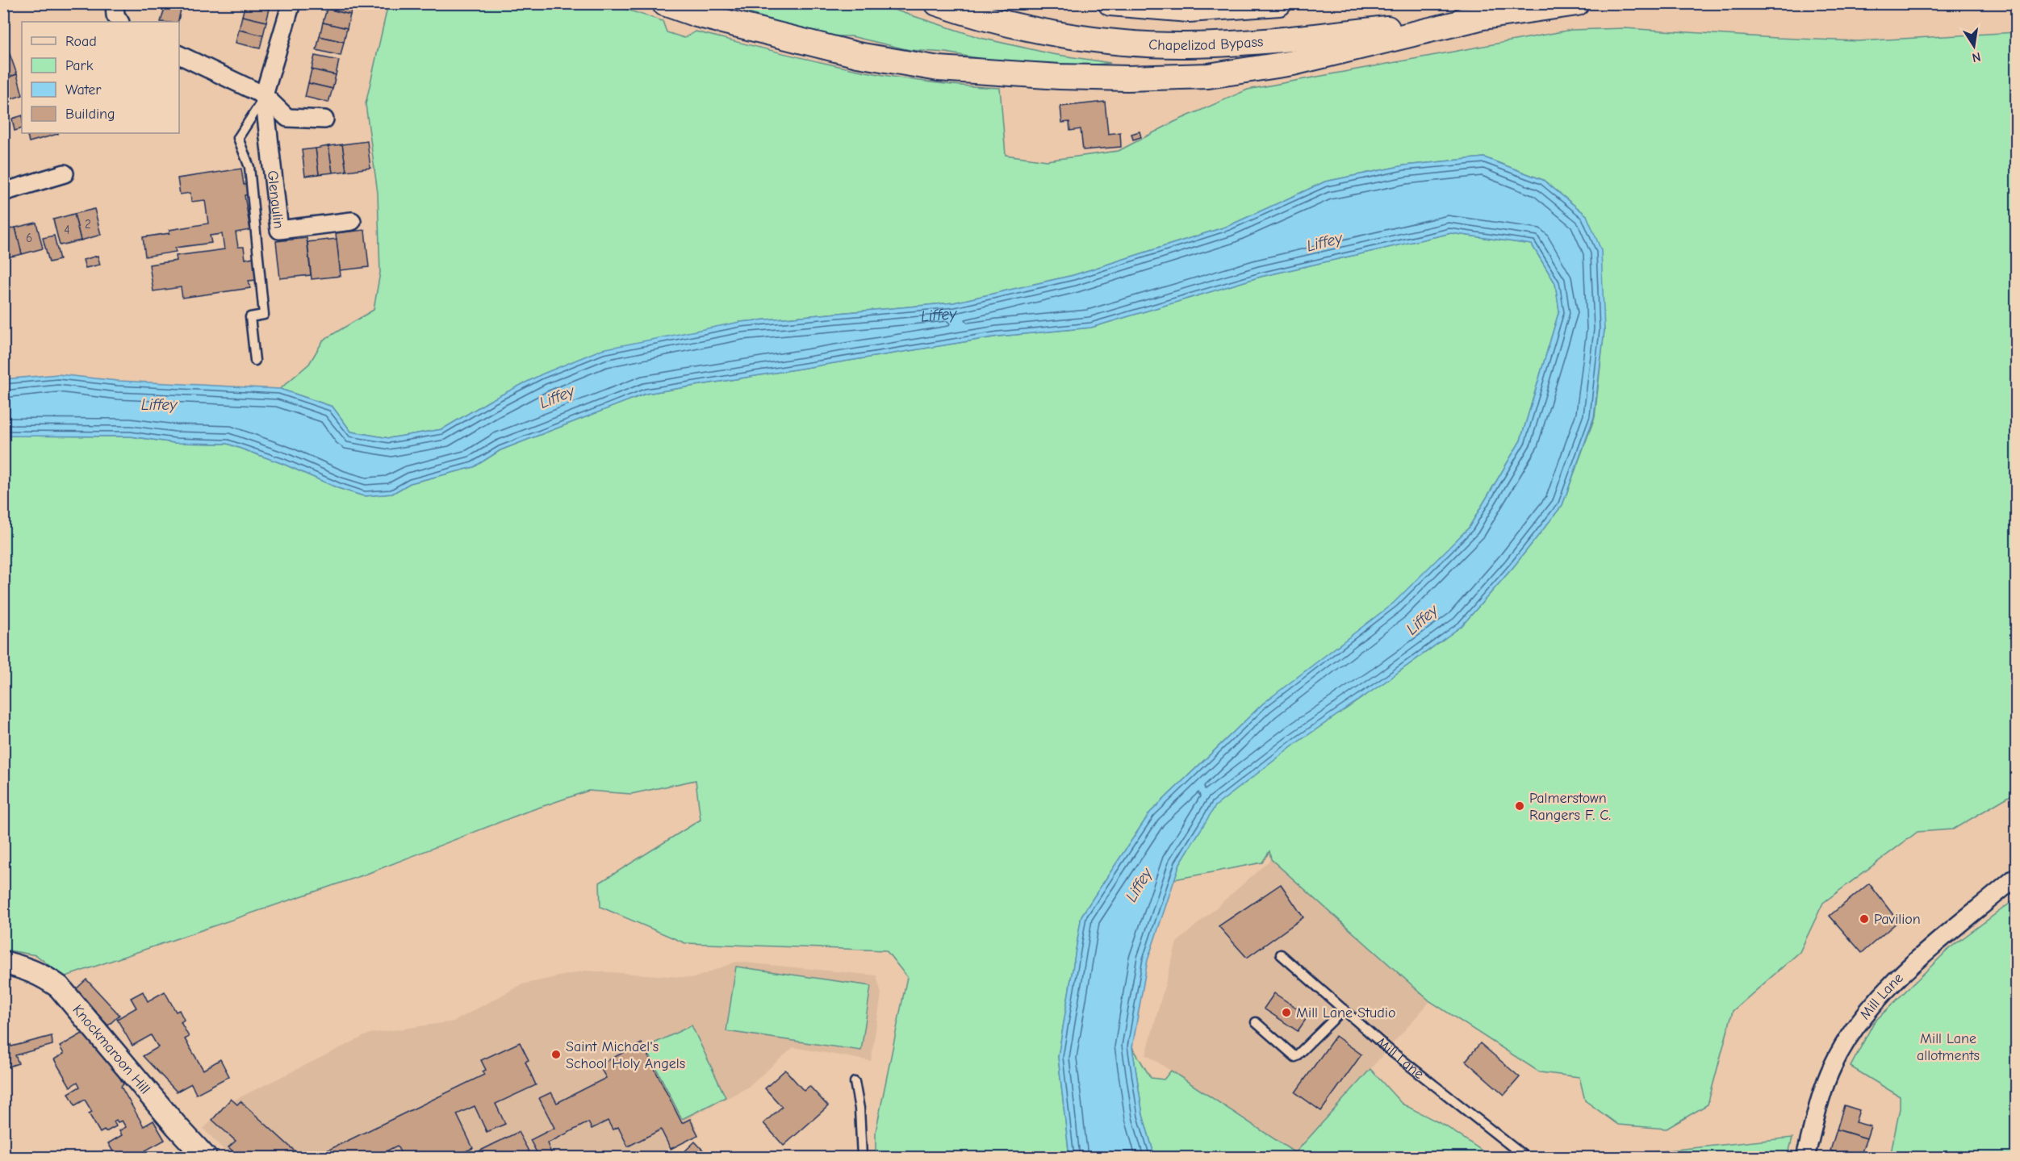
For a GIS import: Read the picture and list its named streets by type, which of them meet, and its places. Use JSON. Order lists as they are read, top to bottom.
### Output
{
  "streets": {
    "main road": ["Chapelizod Bypass"],
    "street": ["Glenaulin", "Mill Lane", "Knockmaroon Hill"]
  },
  "water": ["Liffey"],
  "parks": ["Mill Lane allotments"],
  "places": [
    "Palmerstown Rangers F. C.",
    "Pavilion",
    "Mill Lane Studio",
    "Saint Michael's School Holy Angels"
  ],
  "house_numbers": ["2", "4", "6"],
  "legend": [
    "Road",
    "Park",
    "Water",
    "Building"
  ],
  "north": "bottom"
}
